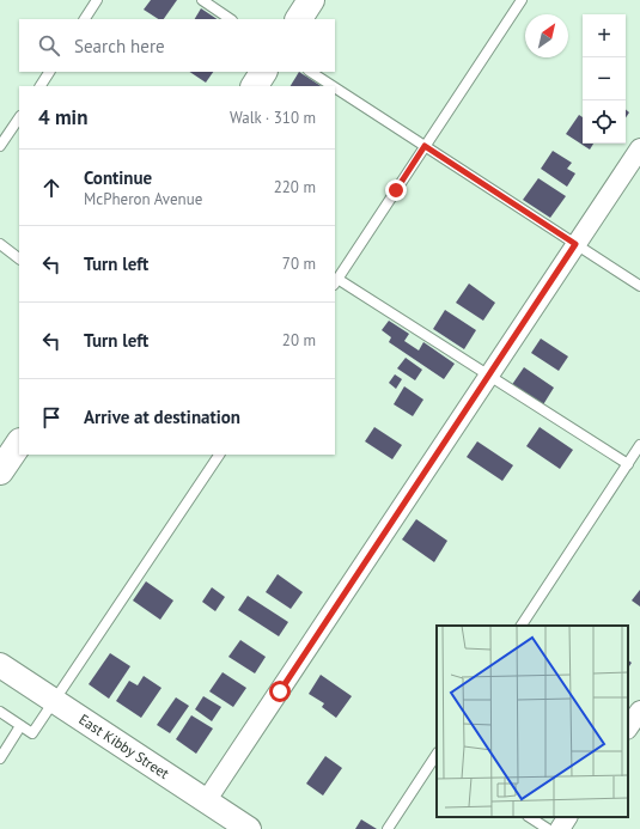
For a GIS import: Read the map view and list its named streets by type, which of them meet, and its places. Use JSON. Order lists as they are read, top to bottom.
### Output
{
  "streets": {
    "street": ["East Kibby Street"]
  },
  "north": "top right",
  "page": {
    "map_buttons": ["+", "−"],
    "search": "Search here",
    "heading": ["4 min", "Walk · 310 m"],
    "list": [
      ["Continue", "McPheron Avenue", "220 m"],
      ["Turn left", "70 m"],
      ["Turn left", "20 m"],
      "Arrive at destination"
    ]
  }
}
